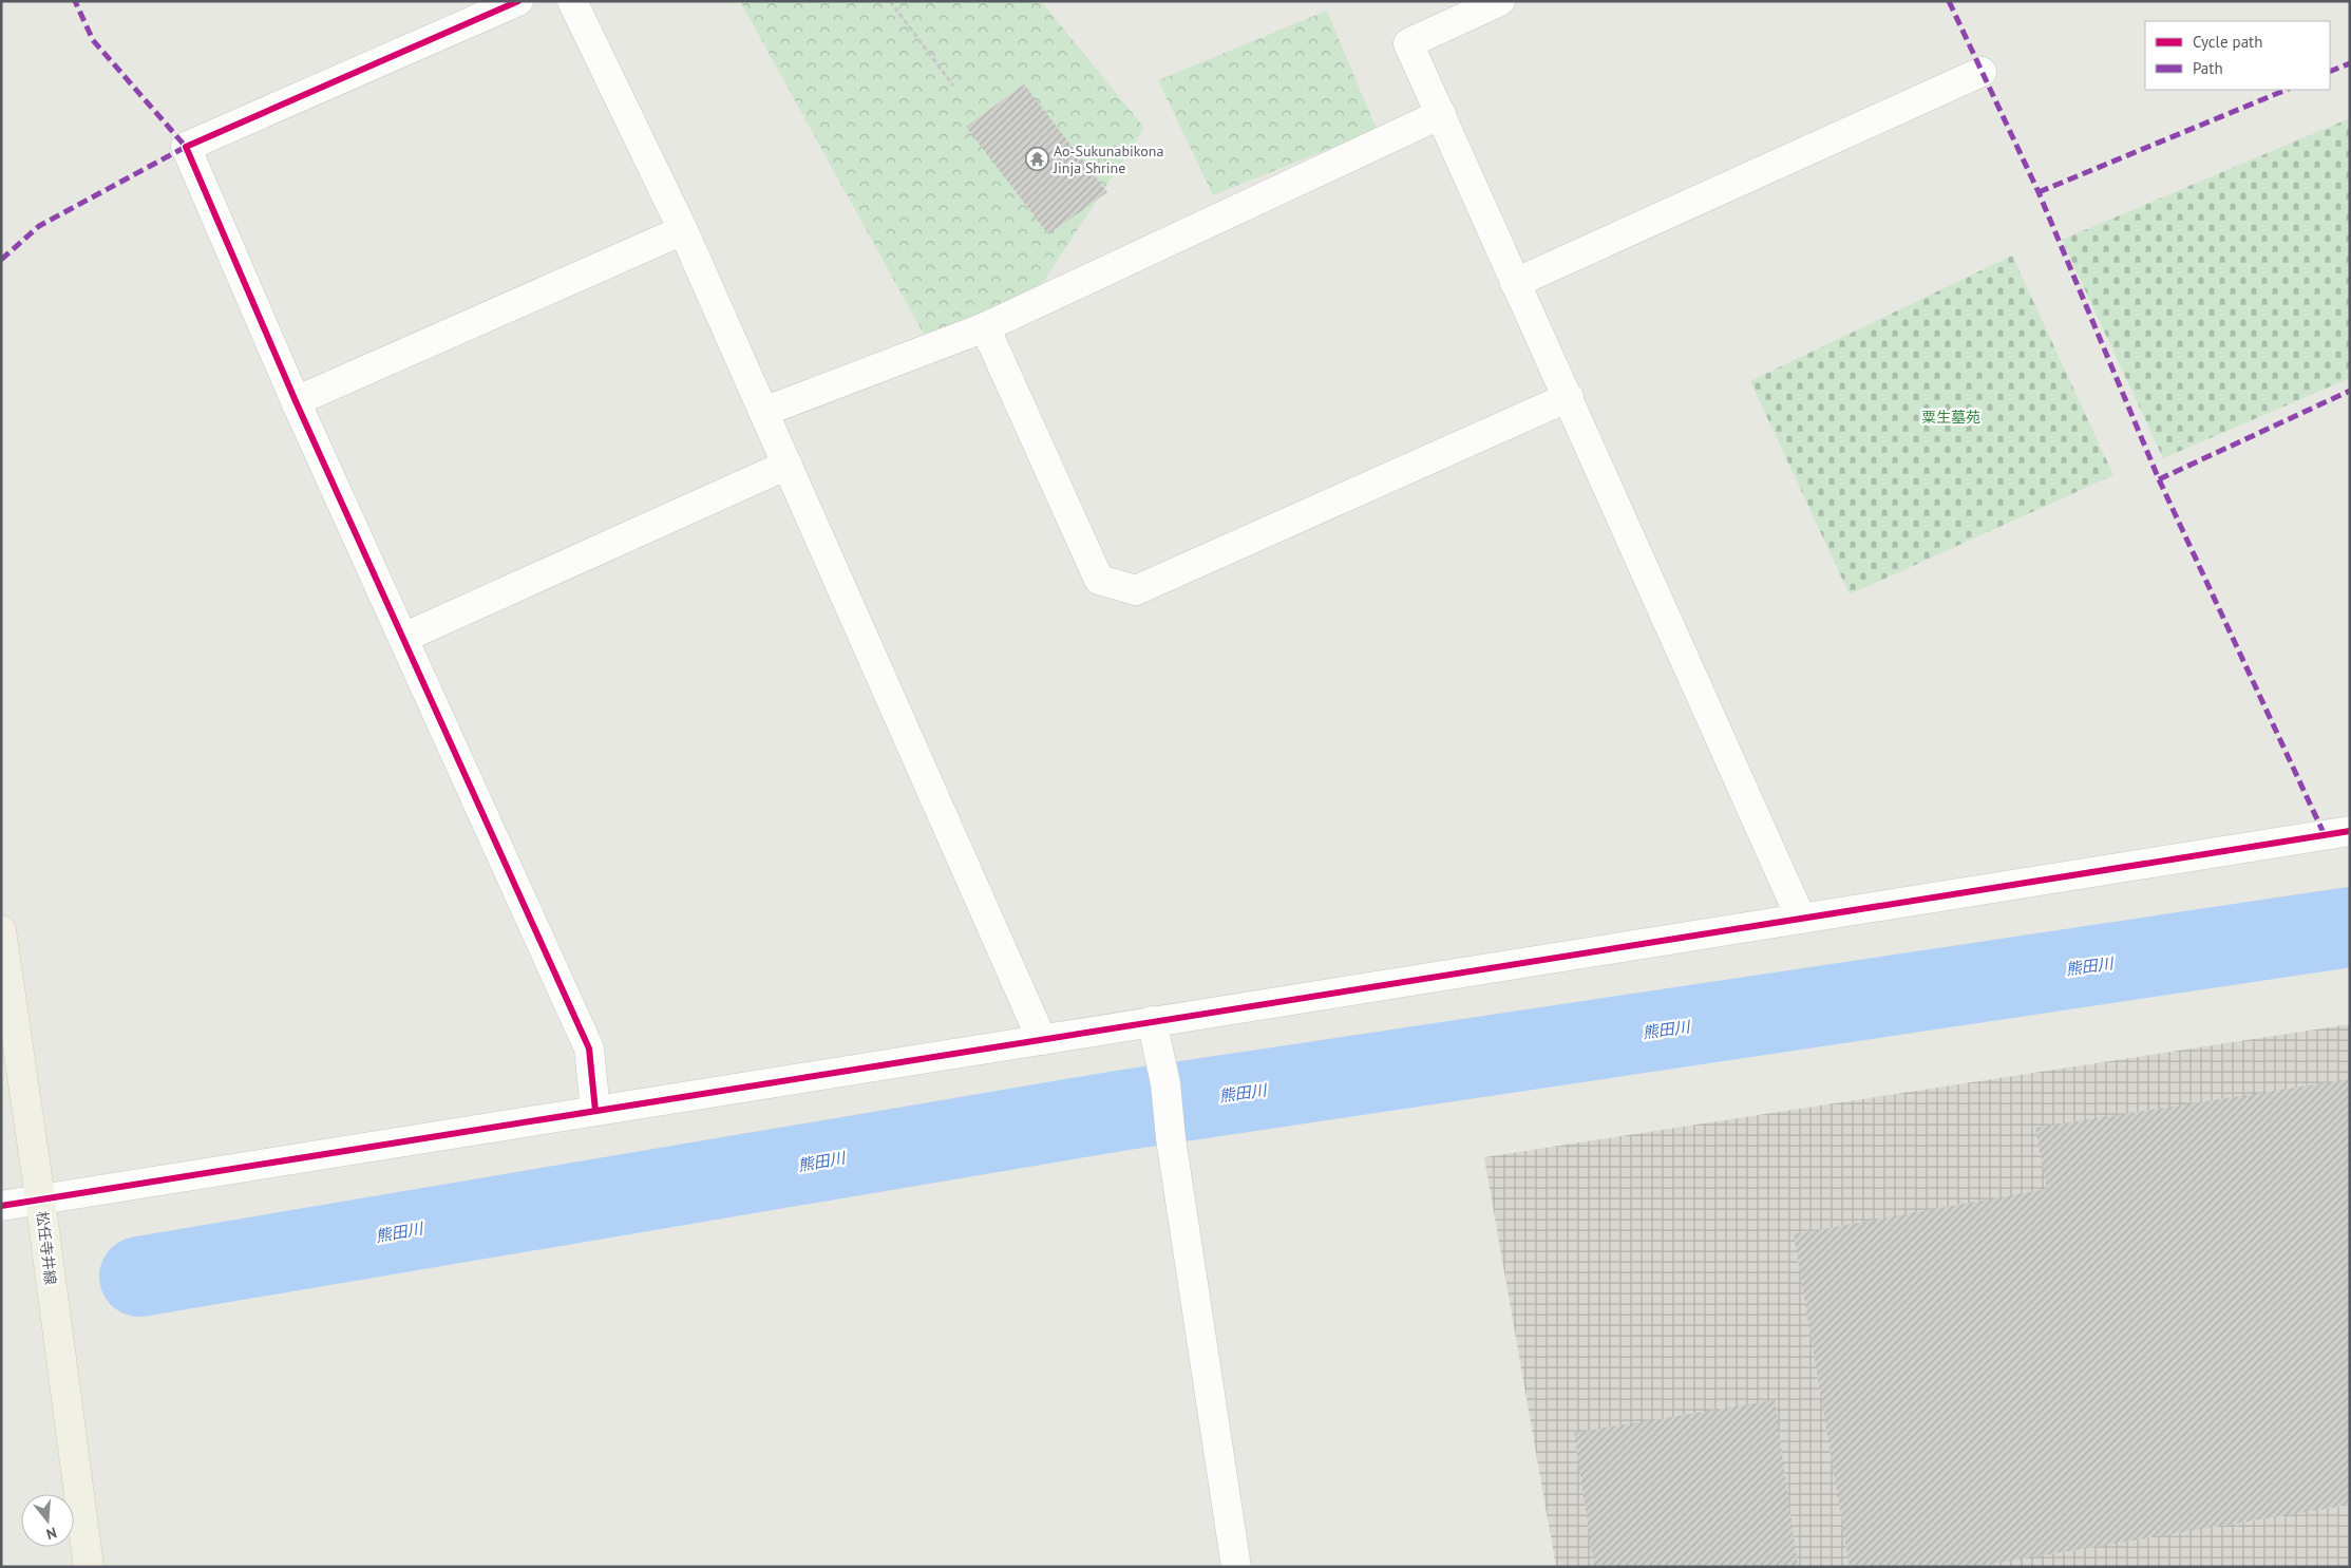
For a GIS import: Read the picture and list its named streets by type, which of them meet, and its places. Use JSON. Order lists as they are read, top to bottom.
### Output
{
  "streets": {
    "main road": ["松任寺井線"]
  },
  "water": ["熊田川"],
  "parks": ["粟生墓苑"],
  "places": {
    "temple": ["Ao-Sukunabikona Jinja Shrine"]
  },
  "legend": ["Cycle path", "Path"],
  "north": "bottom"
}
